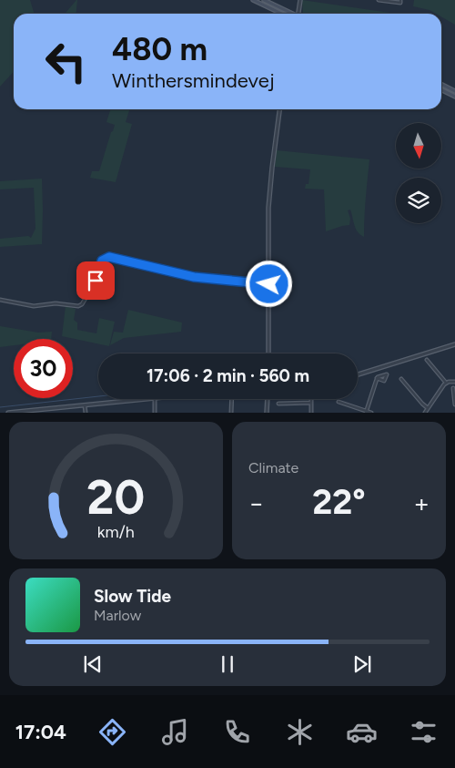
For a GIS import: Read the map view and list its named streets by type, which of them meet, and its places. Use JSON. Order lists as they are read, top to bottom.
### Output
{
  "north": "bottom",
  "page": {
    "turn": ["480 m", "Winthersmindevej"],
    "limit": "30",
    "trip": "17:06 · 2 min · 560 m",
    "tile": "Climate",
    "heat": ["−", "22°", "+"],
    "song": ["Slow Tide", "Marlow"],
    "tabs": "17:04",
    "gauge": ["20", "km/h"]
  }
}
